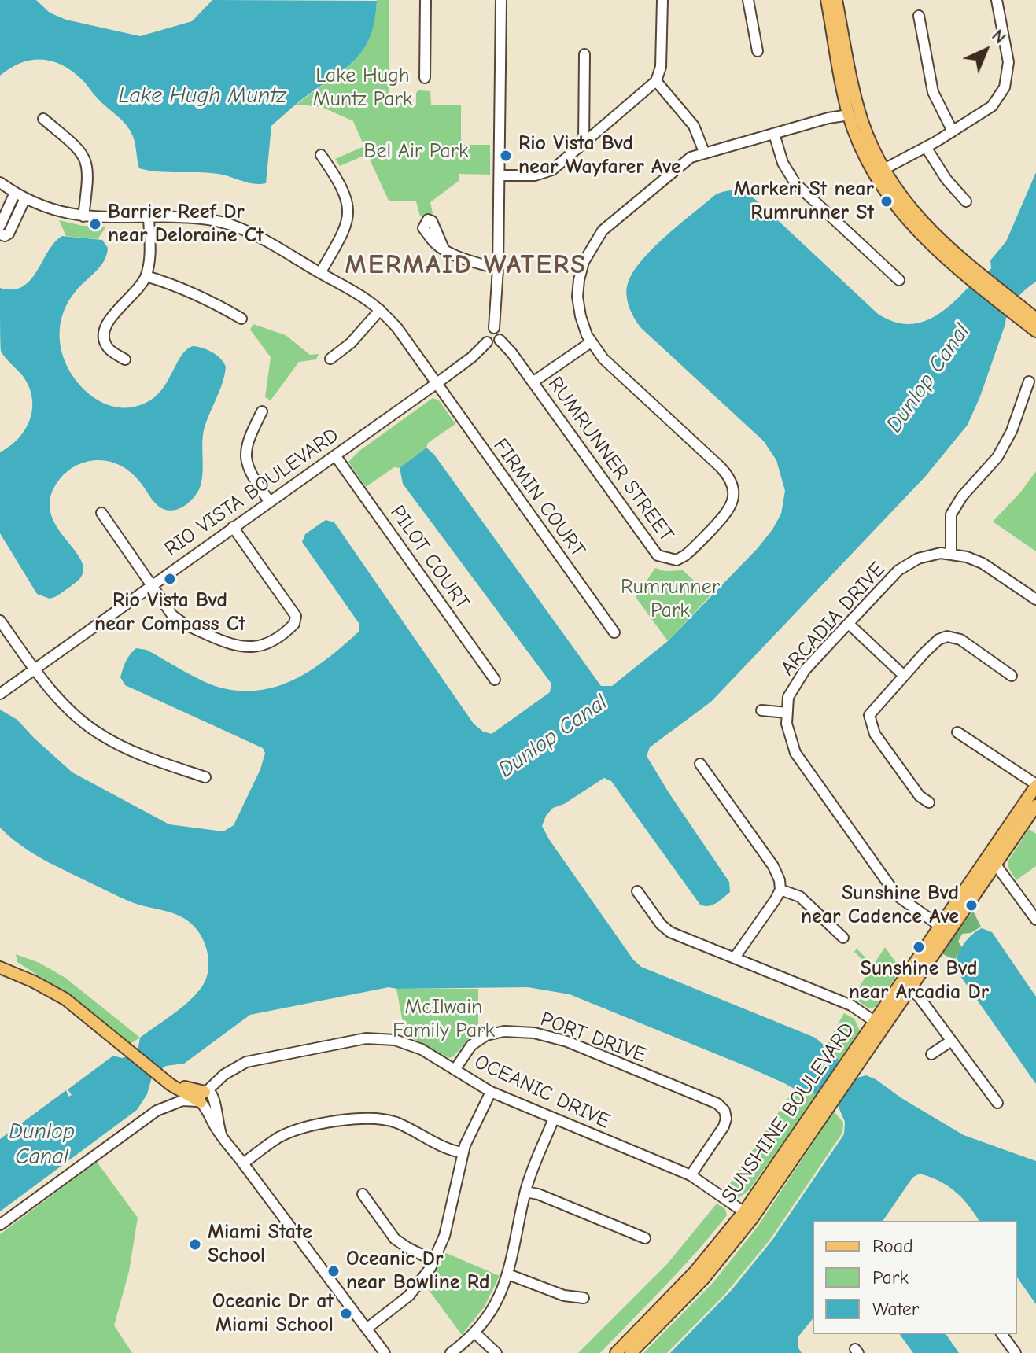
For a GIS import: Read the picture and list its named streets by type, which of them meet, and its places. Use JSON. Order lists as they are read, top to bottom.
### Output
{
  "streets": {
    "main road": ["SUNSHINE BOULEVARD"],
    "street": [
      "RUMRUNNER STREET",
      "RIO VISTA BOULEVARD",
      "FIRMIN COURT",
      "PILOT COURT",
      "ARCADIA DRIVE",
      "PORT DRIVE",
      "OCEANIC DRIVE"
    ]
  },
  "crossings": [
    ["RUMRUNNER STREET", "RIO VISTA BOULEVARD"],
    ["RIO VISTA BOULEVARD", "FIRMIN COURT"],
    ["RIO VISTA BOULEVARD", "PILOT COURT"],
    ["ARCADIA DRIVE", "SUNSHINE BOULEVARD"],
    ["PORT DRIVE", "OCEANIC DRIVE"],
    ["OCEANIC DRIVE", "SUNSHINE BOULEVARD"]
  ],
  "districts": ["MERMAID WATERS"],
  "water": ["Lake Hugh Muntz", "Dunlop Canal"],
  "parks": [
    "Lake Hugh Muntz Park",
    "Bel Air Park",
    "Rumrunner Park",
    "McIlwain Family Park"
  ],
  "places": [
    "Rio Vista Bvd near Wayfarer Ave",
    "Markeri St near Rumrunner St",
    "Barrier Reef Dr near Deloraine Ct",
    "Rio Vista Bvd near Compass Ct",
    "Sunshine Bvd near Cadence Ave",
    "Sunshine Bvd near Arcadia Dr",
    "Miami State School",
    "Oceanic Dr near Bowline Rd",
    "Oceanic Dr at Miami School"
  ],
  "legend": ["Road", "Park", "Water"],
  "north": "top right"
}
